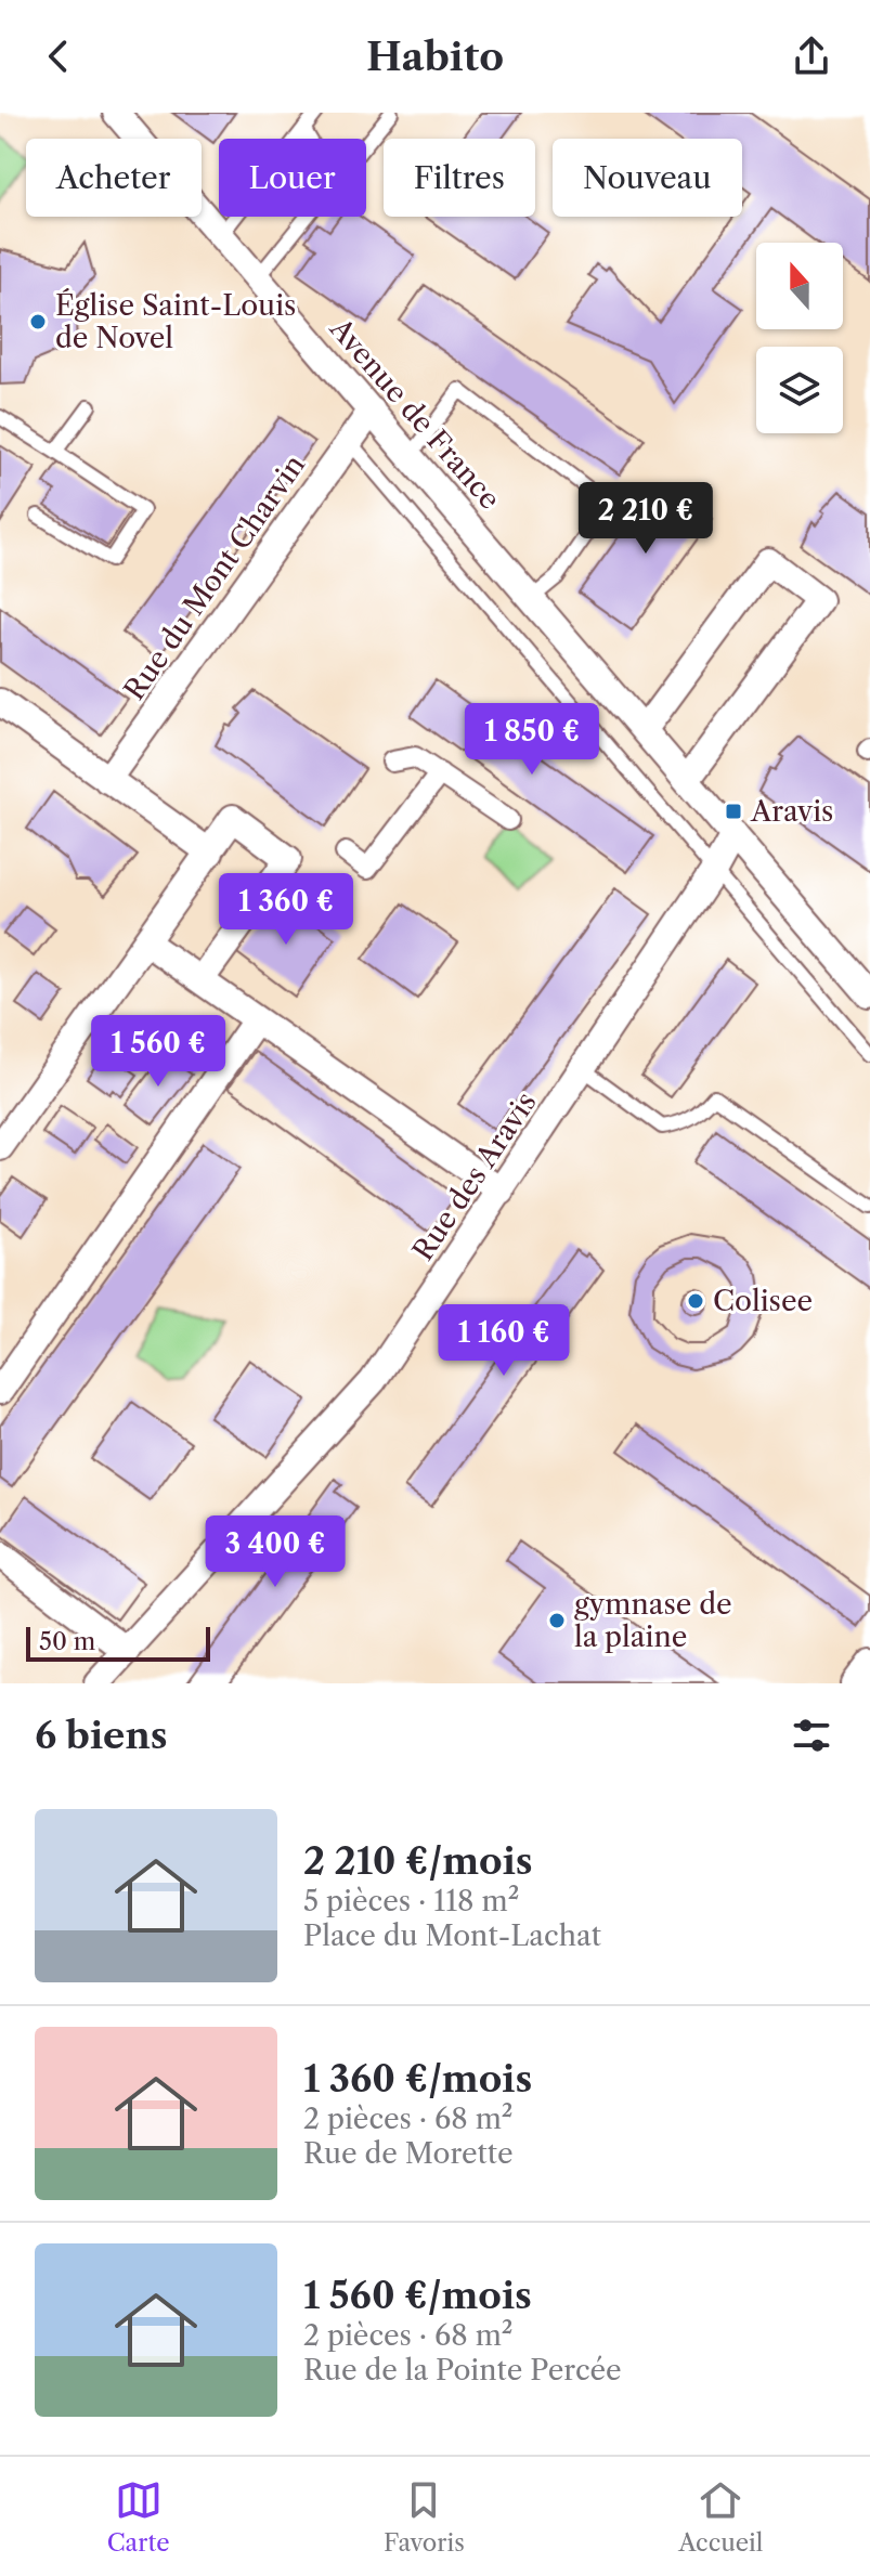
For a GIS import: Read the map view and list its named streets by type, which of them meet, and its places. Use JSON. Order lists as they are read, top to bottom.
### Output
{
  "streets": {
    "street": ["Avenue de France", "Rue du Mont Charvin", "Rue des Aravis"]
  },
  "crossings": [
    ["Avenue de France", "Rue du Mont Charvin"],
    ["Avenue de France", "Rue des Aravis"]
  ],
  "places": {
    "other": ["Église Saint-Louis de Novel", "Colisee", "gymnase de la plaine"],
    "transit": ["Aravis"]
  },
  "scale_bar": "50 m",
  "north": "top",
  "page": {
    "header": "Habito",
    "chip": [
      "Acheter",
      "Louer",
      "Filtres",
      "Nouveau"
    ],
    "price": [
      "2 210 €",
      "1 850 €",
      "1 360 €",
      "1 560 €",
      "1 160 €",
      "3 400 €"
    ],
    "scale": "50 m",
    "heading": "6 biens",
    "list": [
      {
        "name": "2 210 €/mois",
        "note": "5 pièces · 118 m² · Place du Mont-Lachat"
      },
      {
        "name": "1 360 €/mois",
        "note": "2 pièces · 68 m² · Rue de Morette"
      },
      {
        "name": "1 560 €/mois",
        "note": "2 pièces · 68 m² · Rue de la Pointe Percée"
      }
    ],
    "tabs": ["Carte", "Favoris", "Accueil"]
  }
}
